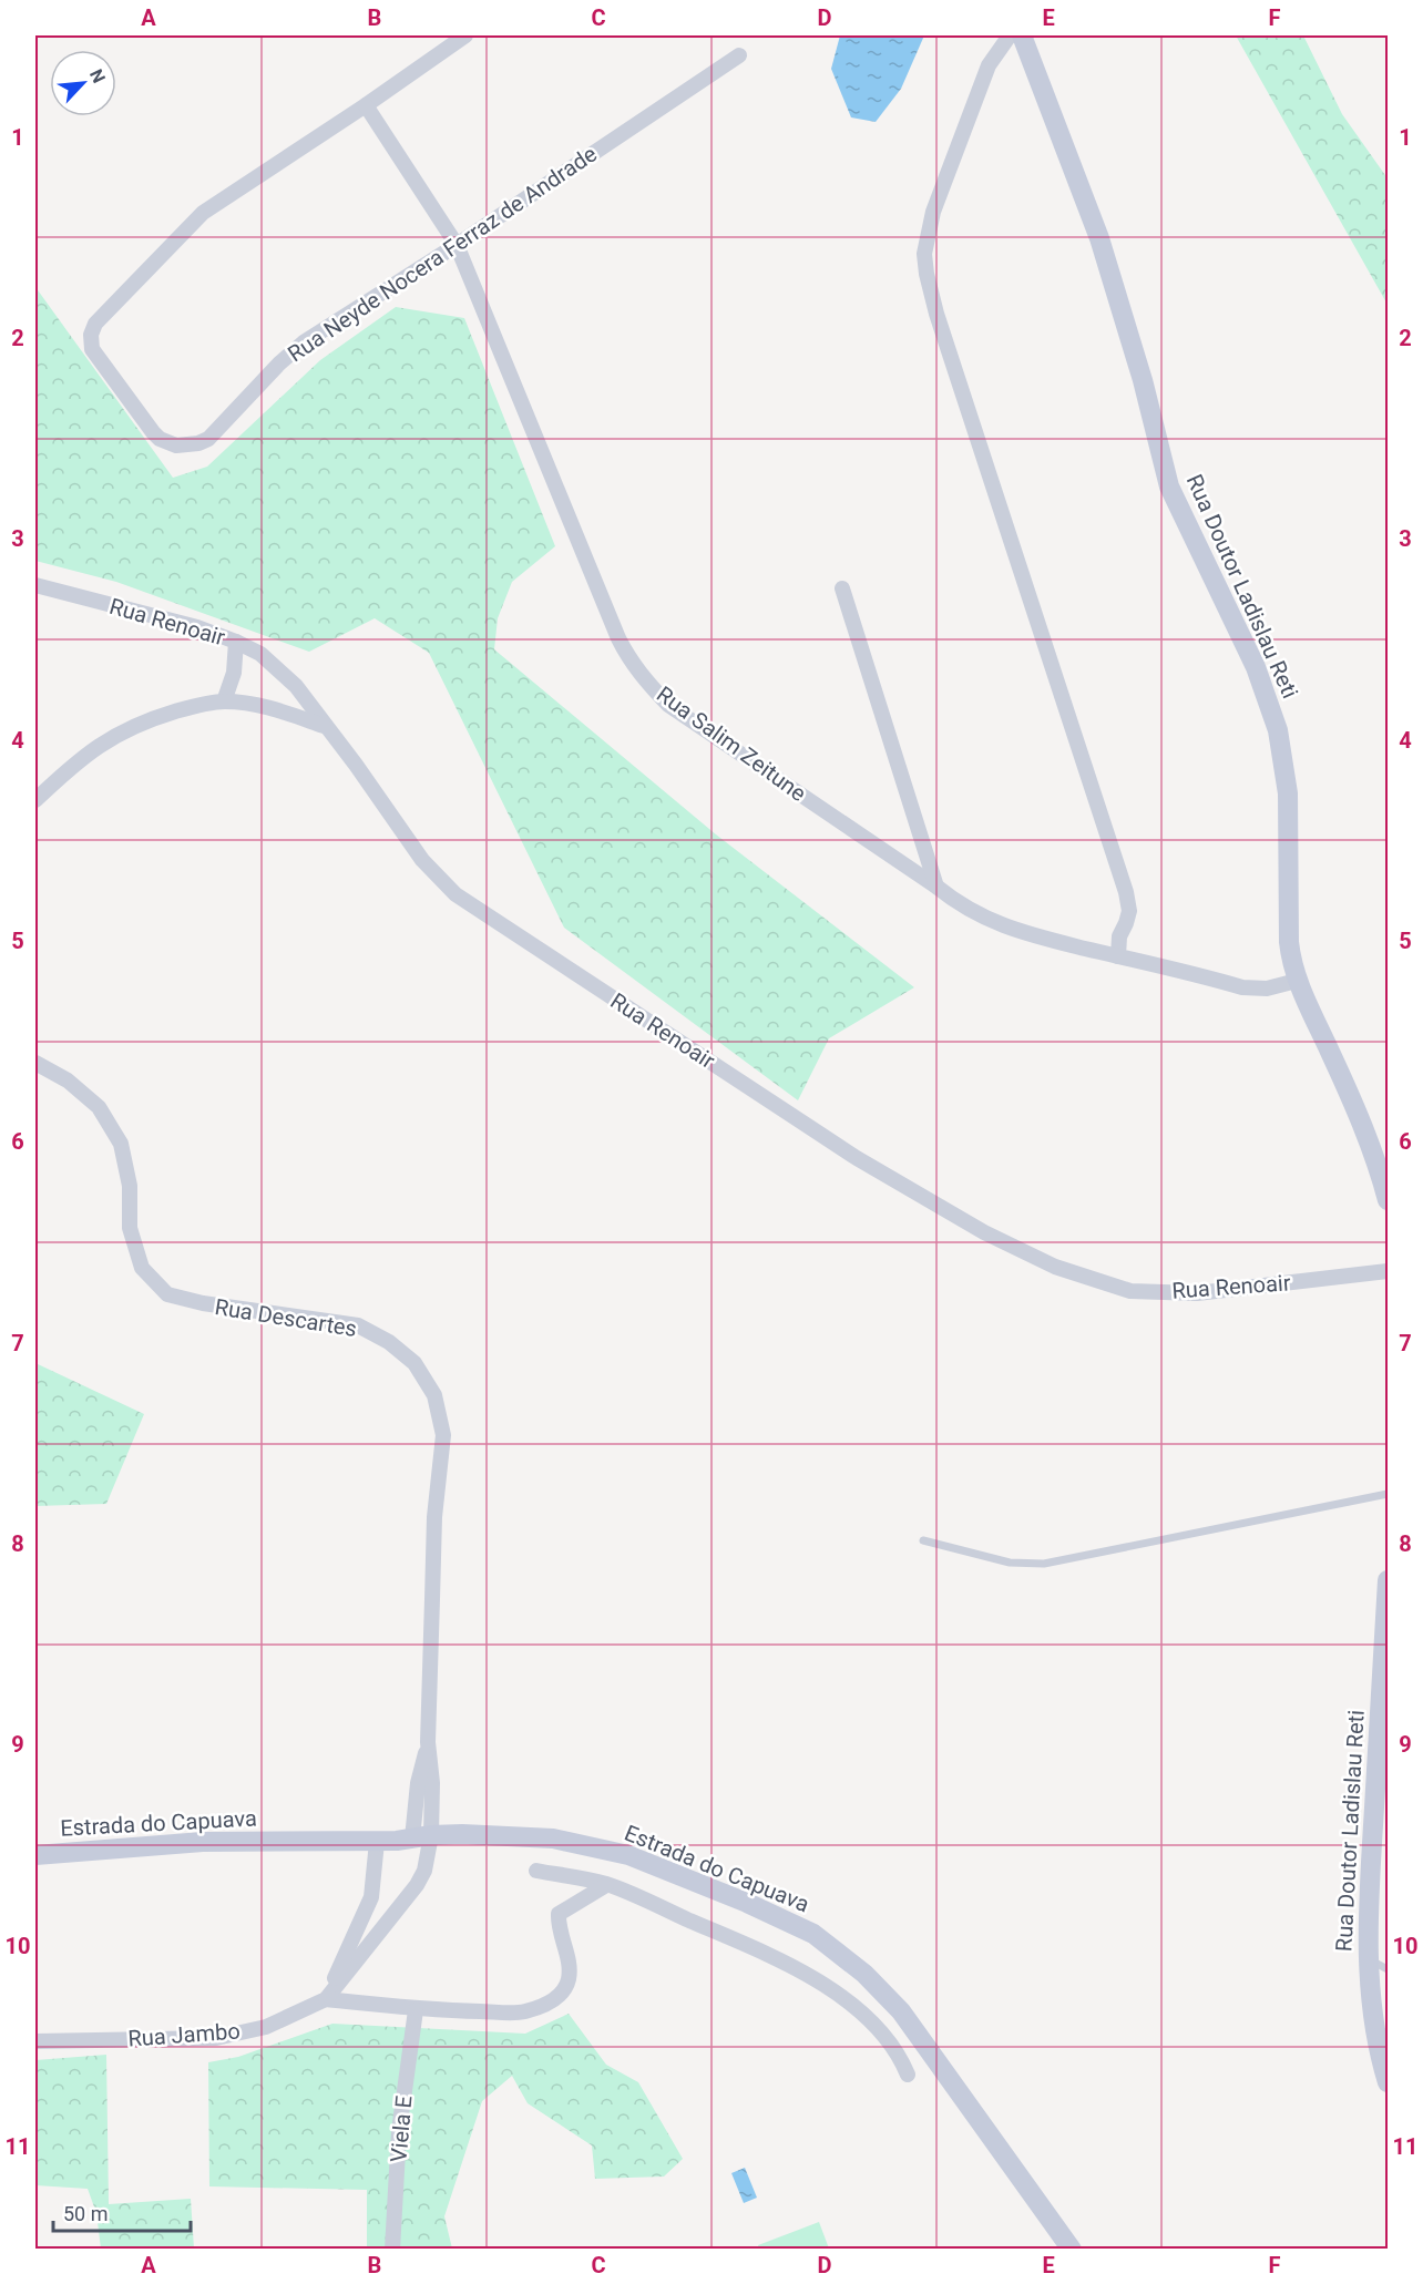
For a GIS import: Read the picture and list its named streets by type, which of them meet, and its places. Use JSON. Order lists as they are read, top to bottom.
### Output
{
  "streets": {
    "street": [
      "Rua Neyde Nocera Ferraz de Andrade",
      "Rua Doutor Ladislau Reti",
      "Rua Renoair",
      "Rua Salim Zeitune",
      "Rua Descartes",
      "Estrada do Capuava",
      "Rua Jambo",
      "Viela E"
    ]
  },
  "crossings": [
    ["Rua Neyde Nocera Ferraz de Andrade", "Rua Salim Zeitune"],
    ["Rua Doutor Ladislau Reti", "Rua Salim Zeitune"],
    ["Rua Descartes", "Estrada do Capuava"],
    ["Rua Descartes", "Rua Jambo"]
  ],
  "scale_bar": "50 m",
  "north": "top right",
  "grid": {
    "columns": [
      "A",
      "B",
      "C",
      "D",
      "E",
      "F"
    ],
    "rows": [
      "1",
      "2",
      "3",
      "4",
      "5",
      "6",
      "7",
      "8",
      "9",
      "10",
      "11"
    ]
  }
}
